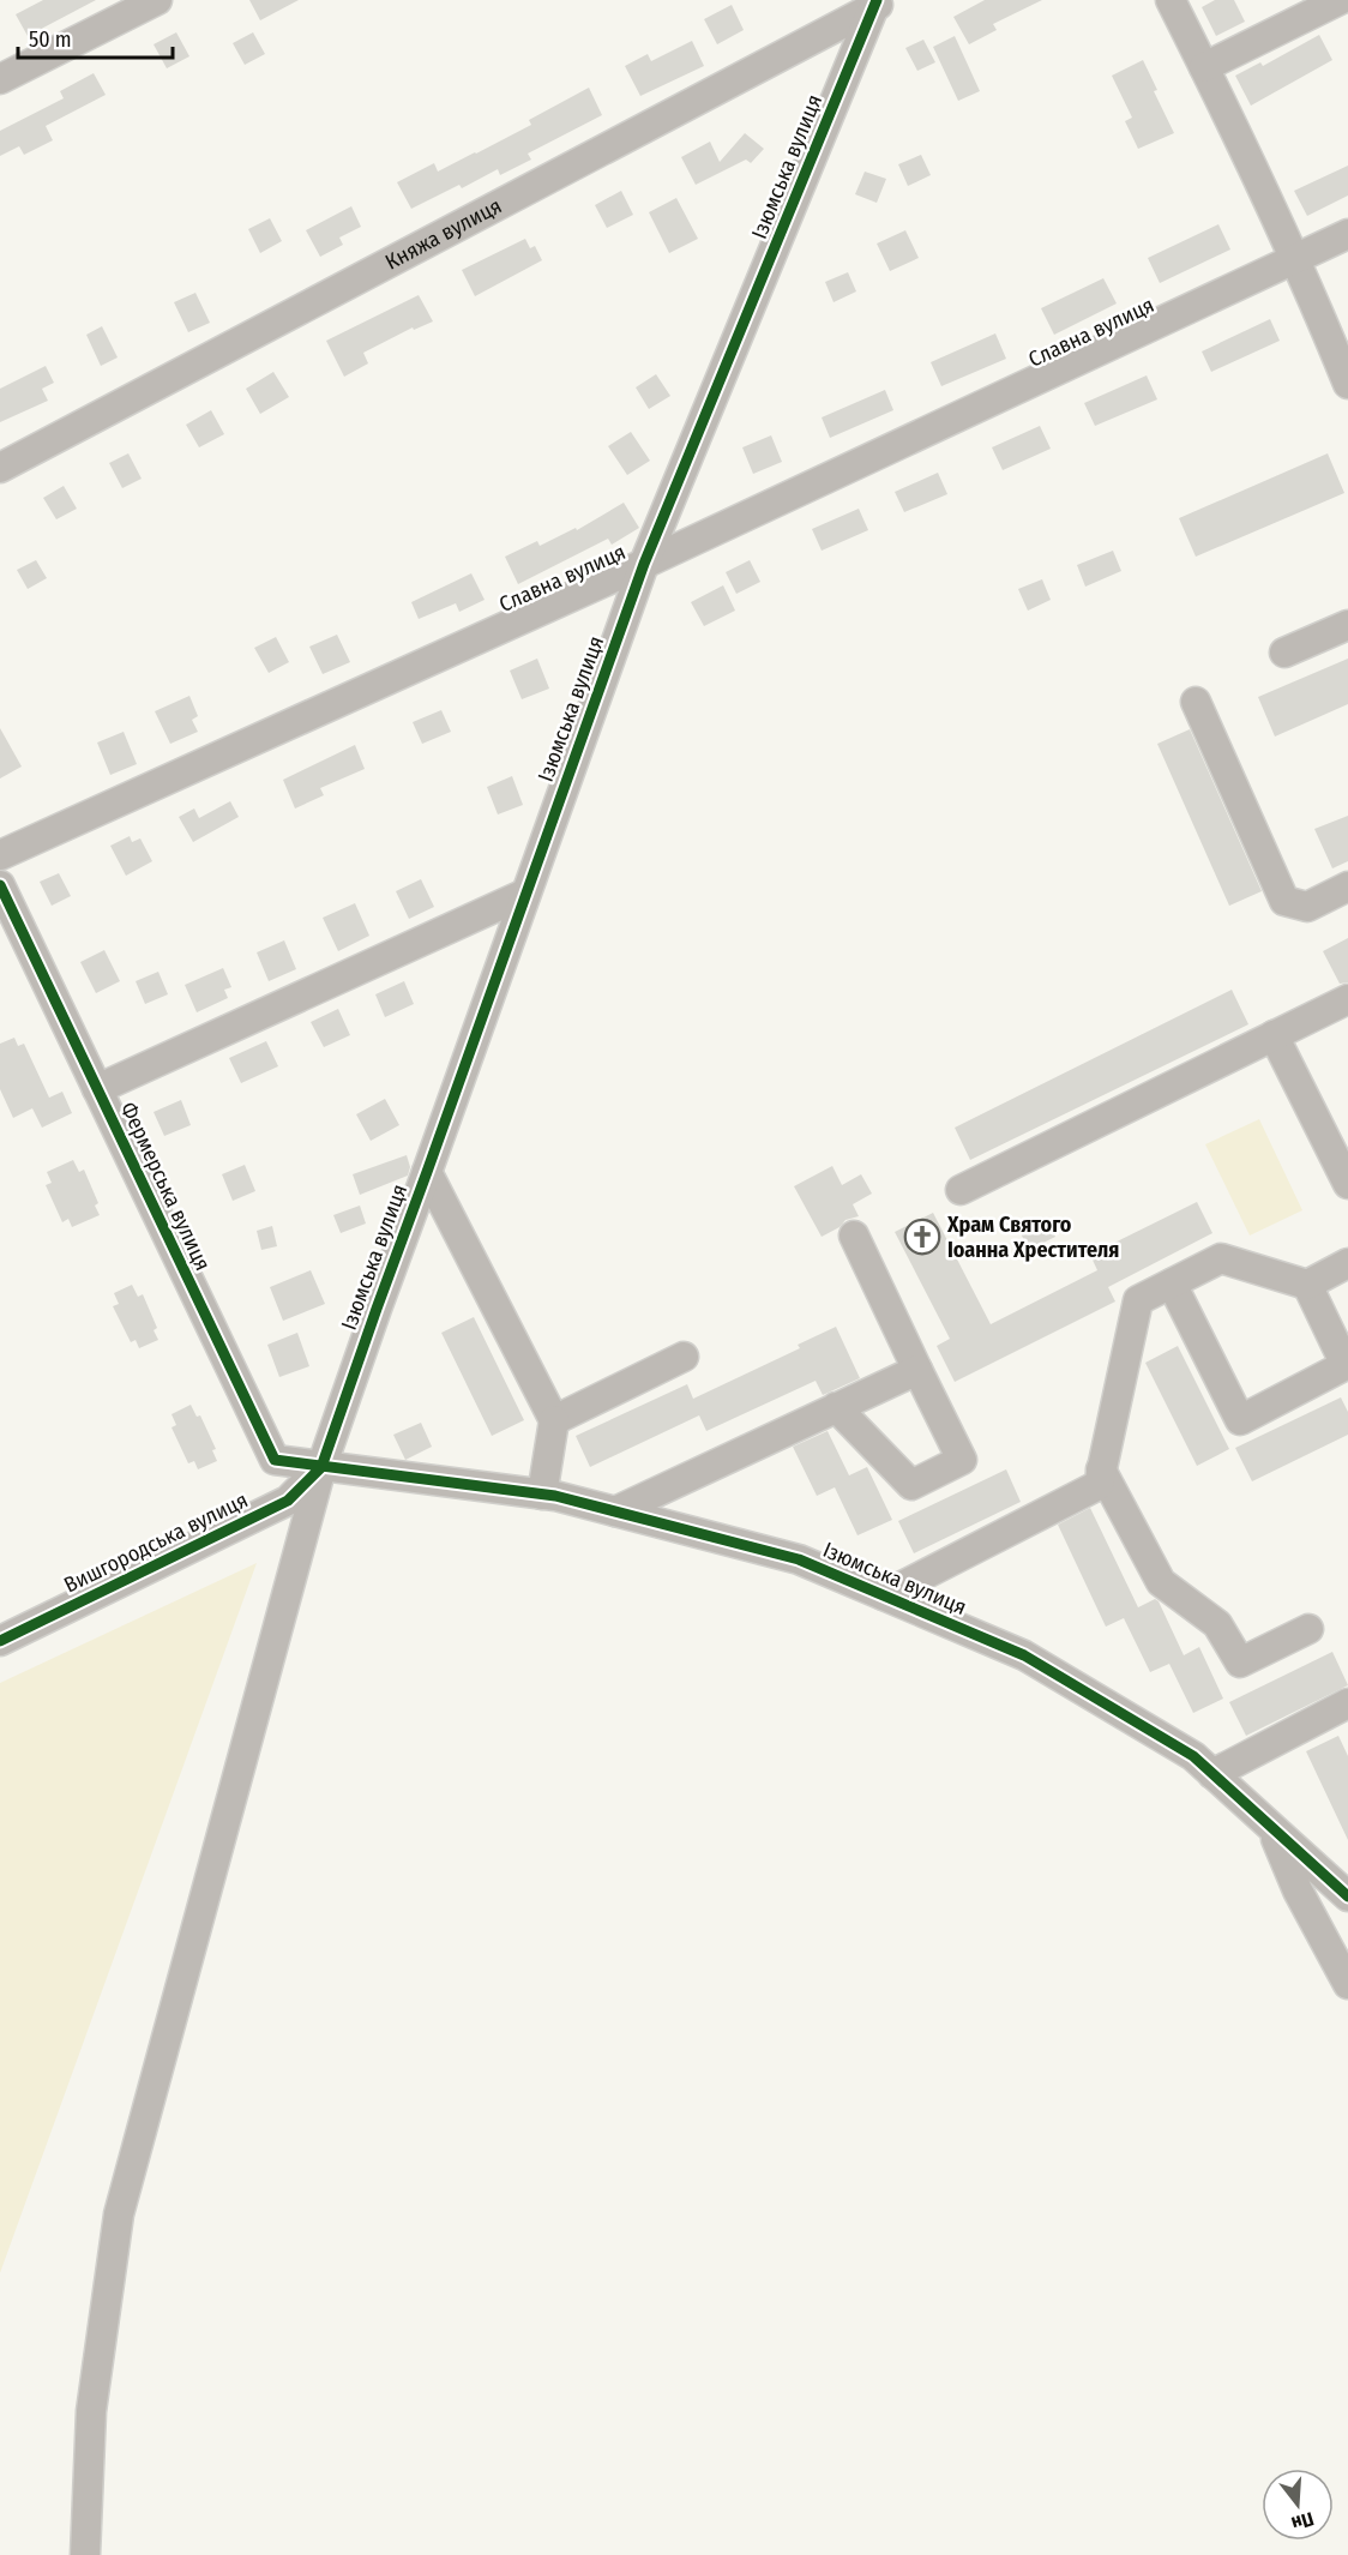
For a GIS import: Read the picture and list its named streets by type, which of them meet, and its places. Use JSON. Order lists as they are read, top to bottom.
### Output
{
  "streets": {
    "street": [
      "Ізюмська вулиця",
      "Княжа вулиця",
      "Славна вулиця",
      "Фермерська вулиця",
      "Вишгородська вулиця"
    ]
  },
  "crossings": [
    ["Ізюмська вулиця", "Княжа вулиця"],
    ["Ізюмська вулиця", "Славна вулиця"],
    ["Ізюмська вулиця", "Фермерська вулиця"],
    ["Ізюмська вулиця", "Вишгородська вулиця"],
    ["Фермерська вулиця", "Вишгородська вулиця"]
  ],
  "places": {
    "church": ["Храм Святого Іоанна Хрестителя"]
  },
  "scale_bar": "50 m",
  "north": "bottom"
}
